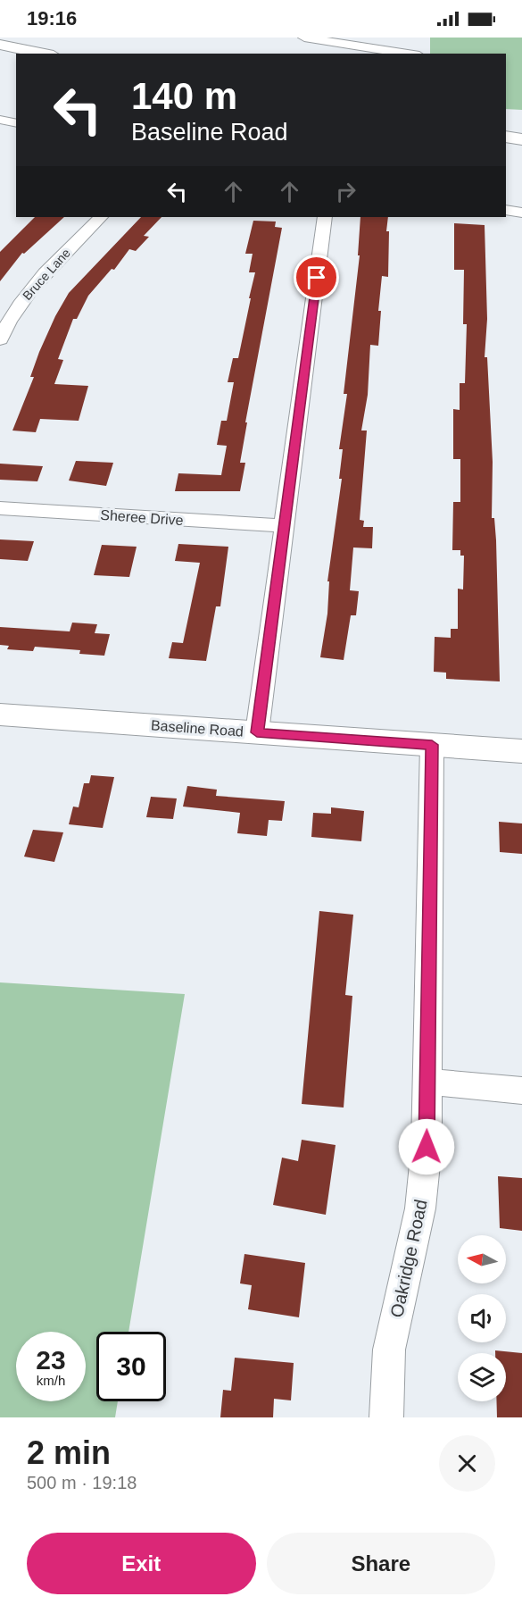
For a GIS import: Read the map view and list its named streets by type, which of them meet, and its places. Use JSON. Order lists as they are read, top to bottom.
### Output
{
  "streets": {
    "street": [
      "Bruce Lane",
      "Sheree Drive",
      "Baseline Road",
      "Oakridge Road"
    ]
  },
  "crossings": [
    ["Baseline Road", "Oakridge Road"]
  ],
  "north": "left",
  "page": {
    "status": "19:16",
    "turn": ["140 m", "Baseline Road"],
    "speed": "23 km/h",
    "limit": "30",
    "heading": ["2 min", "500 m · 19:18"],
    "buttons": ["Exit", "Share"]
  }
}
